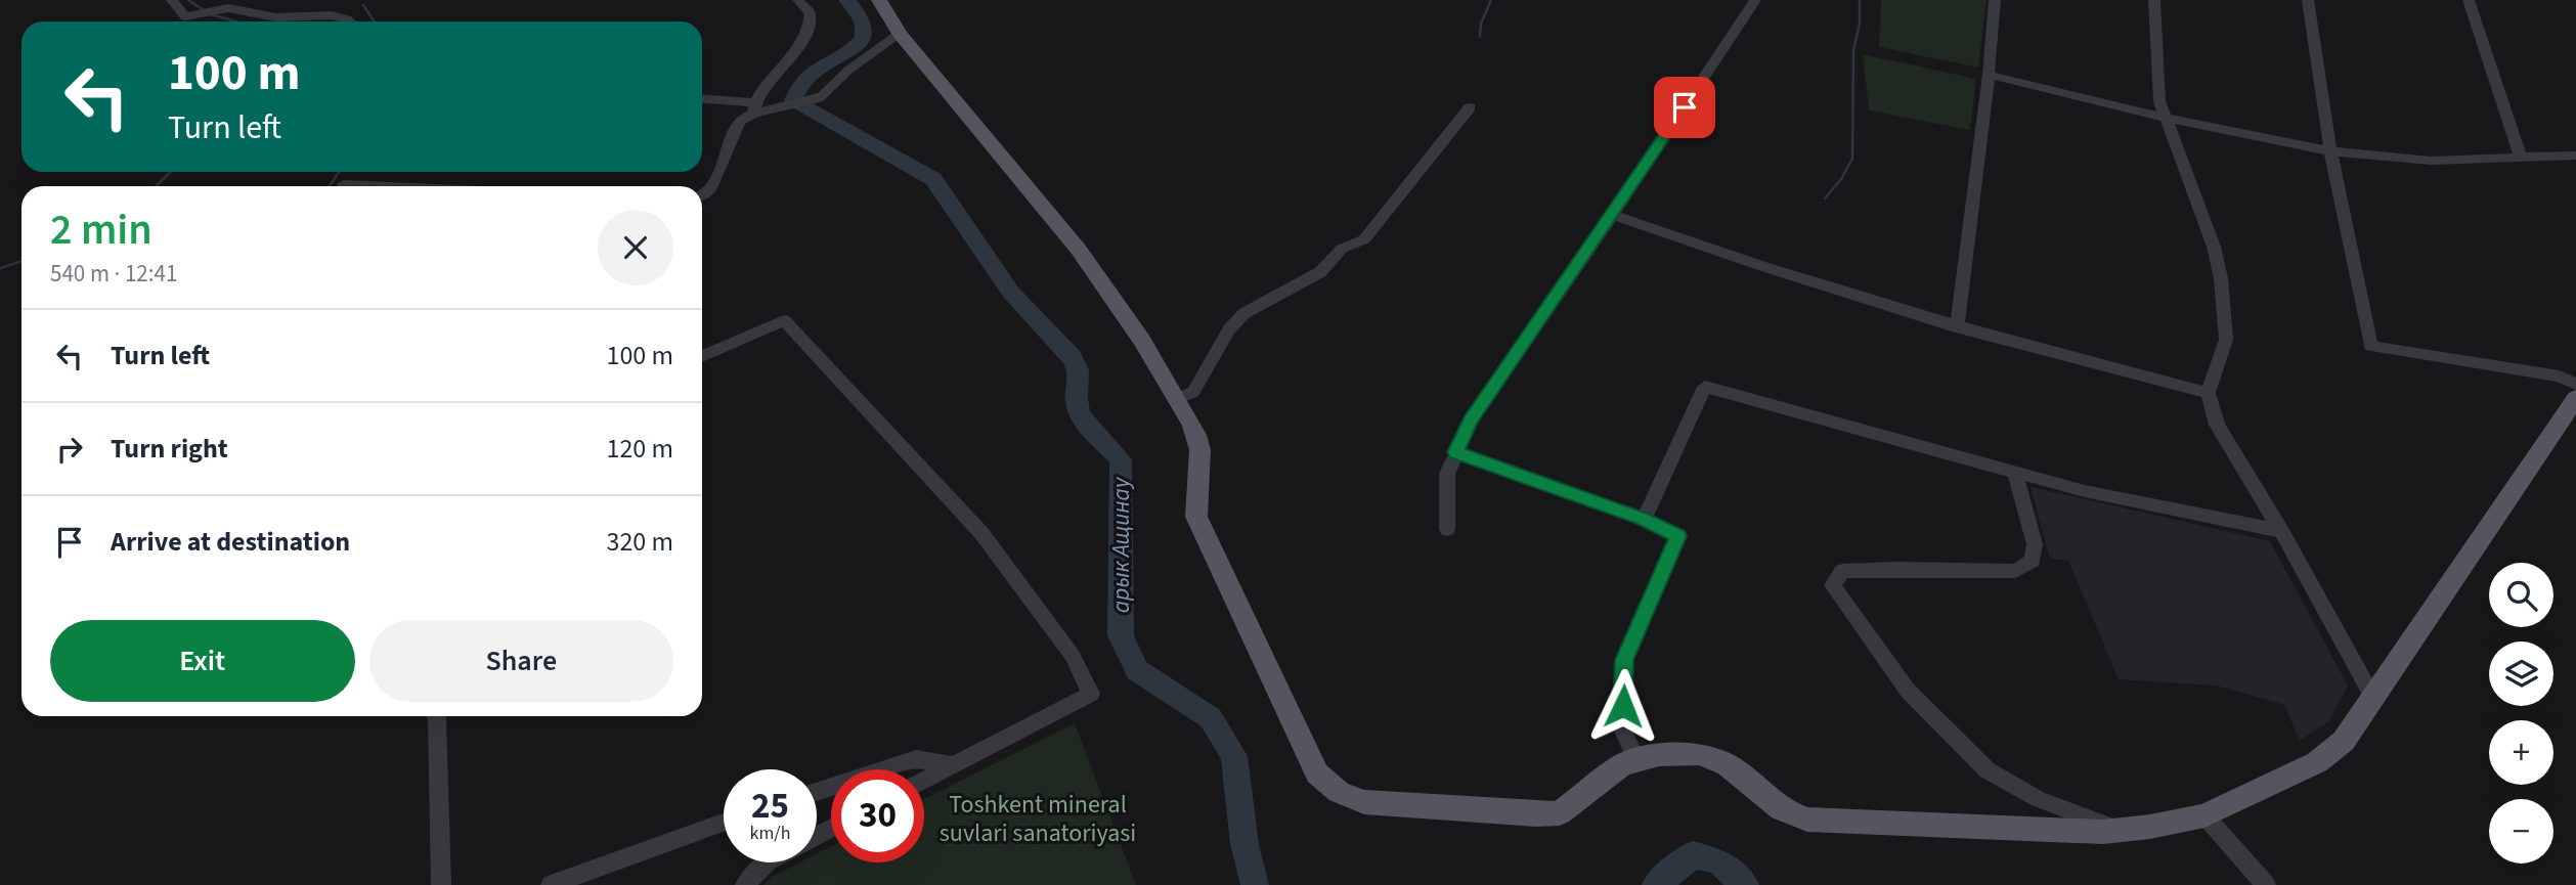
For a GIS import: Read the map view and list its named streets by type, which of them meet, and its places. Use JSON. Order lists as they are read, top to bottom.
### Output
{
  "water": ["арык Ащинау"],
  "parks": ["Toshkent mineral suvlari sanatoriyasi"],
  "page": {
    "turn": ["100 m", "Turn left"],
    "heading": ["2 min", "540 m · 12:41"],
    "list": [
      {
        "name": "Turn left",
        "value": "100 m"
      },
      {
        "name": "Turn right",
        "value": "120 m"
      },
      {
        "name": "Arrive at destination",
        "value": "320 m"
      }
    ],
    "map_buttons": ["+", "−"],
    "buttons": ["Exit", "Share"],
    "speed": "25 km/h",
    "limit": "30"
  }
}
